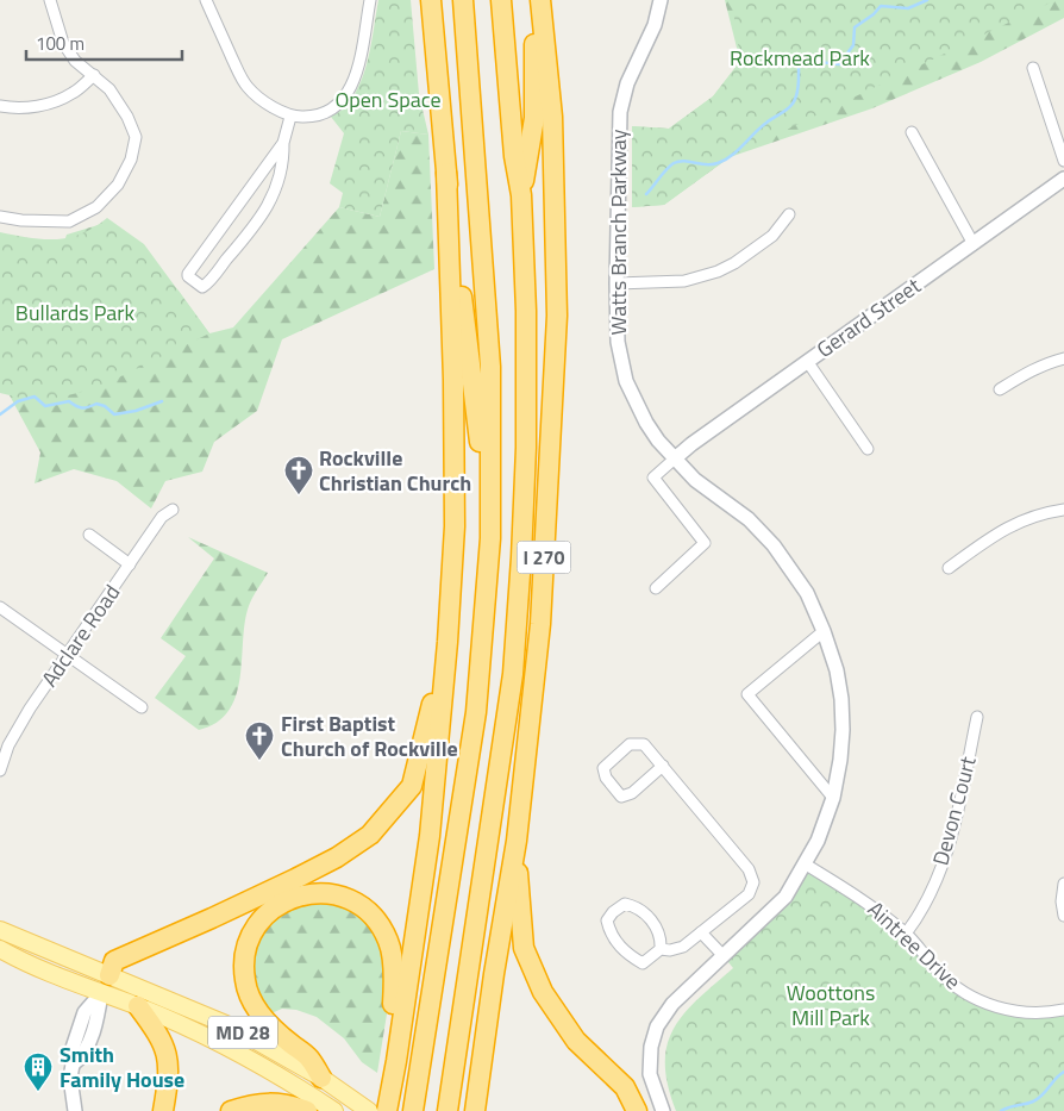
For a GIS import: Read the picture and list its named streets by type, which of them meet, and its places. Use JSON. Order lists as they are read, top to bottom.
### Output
{
  "streets": {
    "highway": ["I 270"],
    "main road": ["MD 28"],
    "street": [
      "Watts Branch Parkway",
      "Gerard Street",
      "Adclare Road",
      "Devon Court",
      "Aintree Drive"
    ]
  },
  "crossings": [
    ["Watts Branch Parkway", "Gerard Street"],
    ["Watts Branch Parkway", "Aintree Drive"],
    ["Devon Court", "Aintree Drive"]
  ],
  "parks": [
    "Rockmead Park",
    "Open Space",
    "Bullards Park",
    "Woottons Mill Park"
  ],
  "places": {
    "church": ["Rockville Christian Church", "First Baptist Church of Rockville"],
    "building": ["Smith Family House"]
  },
  "scale_bar": "100 m"
}
